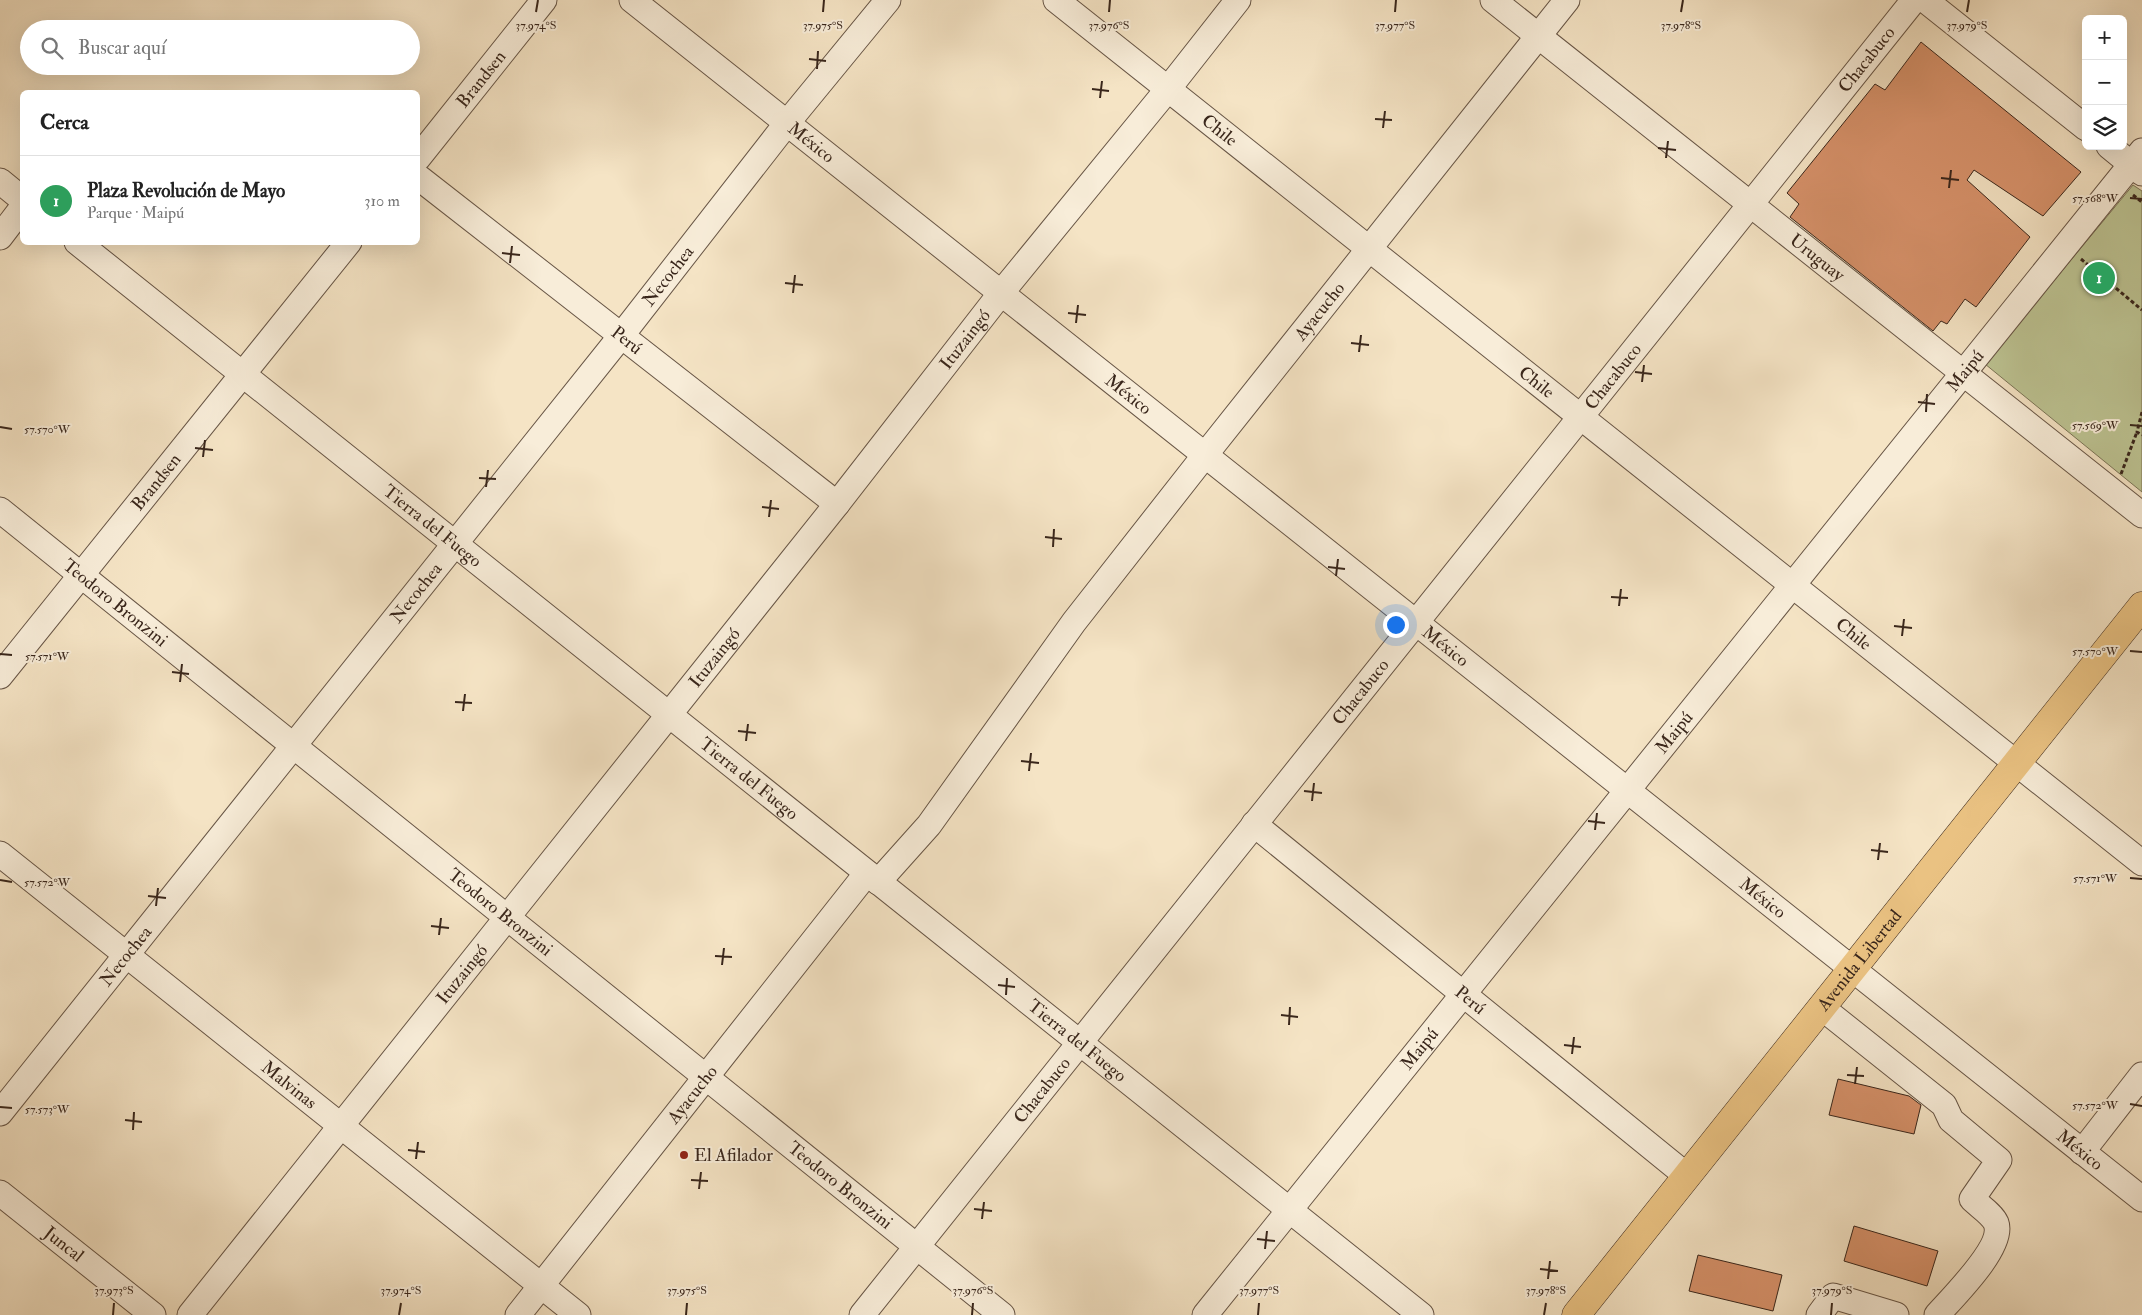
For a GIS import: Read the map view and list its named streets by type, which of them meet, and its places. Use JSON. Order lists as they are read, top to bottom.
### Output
{
  "streets": {
    "main road": ["Avenida Libertad"],
    "street": [
      "Chacabuco",
      "Brandsen",
      "Chile",
      "México",
      "Uruguay",
      "Necochea",
      "Ayacucho",
      "Ituzaingó",
      "Perú",
      "Maipú",
      "Tierra del Fuego",
      "Teodoro Bronzini",
      "Malvinas",
      "Juncal"
    ]
  },
  "crossings": [
    ["Chacabuco", "Chile"],
    ["Chacabuco", "México"],
    ["Chacabuco", "Uruguay"],
    ["Chacabuco", "Perú"],
    ["Chacabuco", "Tierra del Fuego"],
    ["Chacabuco", "Teodoro Bronzini"],
    ["Brandsen", "Tierra del Fuego"],
    ["Brandsen", "Teodoro Bronzini"],
    ["Chile", "Ayacucho"],
    ["Chile", "Ituzaingó"],
    ["Chile", "Maipú"],
    ["Chile", "Avenida Libertad"],
    ["México", "Necochea"],
    ["México", "Ayacucho"],
    ["México", "Ituzaingó"],
    ["México", "Maipú"],
    ["México", "Avenida Libertad"],
    ["Uruguay", "Ayacucho"],
    ["Uruguay", "Maipú"],
    ["Necochea", "Perú"],
    ["Necochea", "Tierra del Fuego"],
    ["Necochea", "Teodoro Bronzini"],
    ["Necochea", "Malvinas"],
    ["Ayacucho", "Tierra del Fuego"],
    ["Ayacucho", "Teodoro Bronzini"],
    ["Ayacucho", "Malvinas"],
    ["Ituzaingó", "Perú"],
    ["Ituzaingó", "Tierra del Fuego"],
    ["Ituzaingó", "Teodoro Bronzini"],
    ["Ituzaingó", "Malvinas"],
    ["Perú", "Maipú"],
    ["Perú", "Avenida Libertad"],
    ["Maipú", "Tierra del Fuego"]
  ],
  "places": ["El Afilador"],
  "page": {
    "map_buttons": ["+", "−"],
    "search": "Buscar aquí",
    "heading": "Cerca",
    "list": [
      {
        "mark": "1",
        "name": "Plaza Revolución de Mayo",
        "note": "Parque · Maipú",
        "value": "310 m"
      }
    ],
    "pins": "1"
  },
  "coordinates": [
    "37.974°S",
    "37.975°S",
    "37.976°S",
    "37.977°S",
    "37.978°S",
    "37.979°S",
    "57.568°W",
    "57.569°W",
    "57.570°W",
    "57.571°W",
    "57.572°W",
    "57.573°W",
    "37.973°S"
  ]
}
